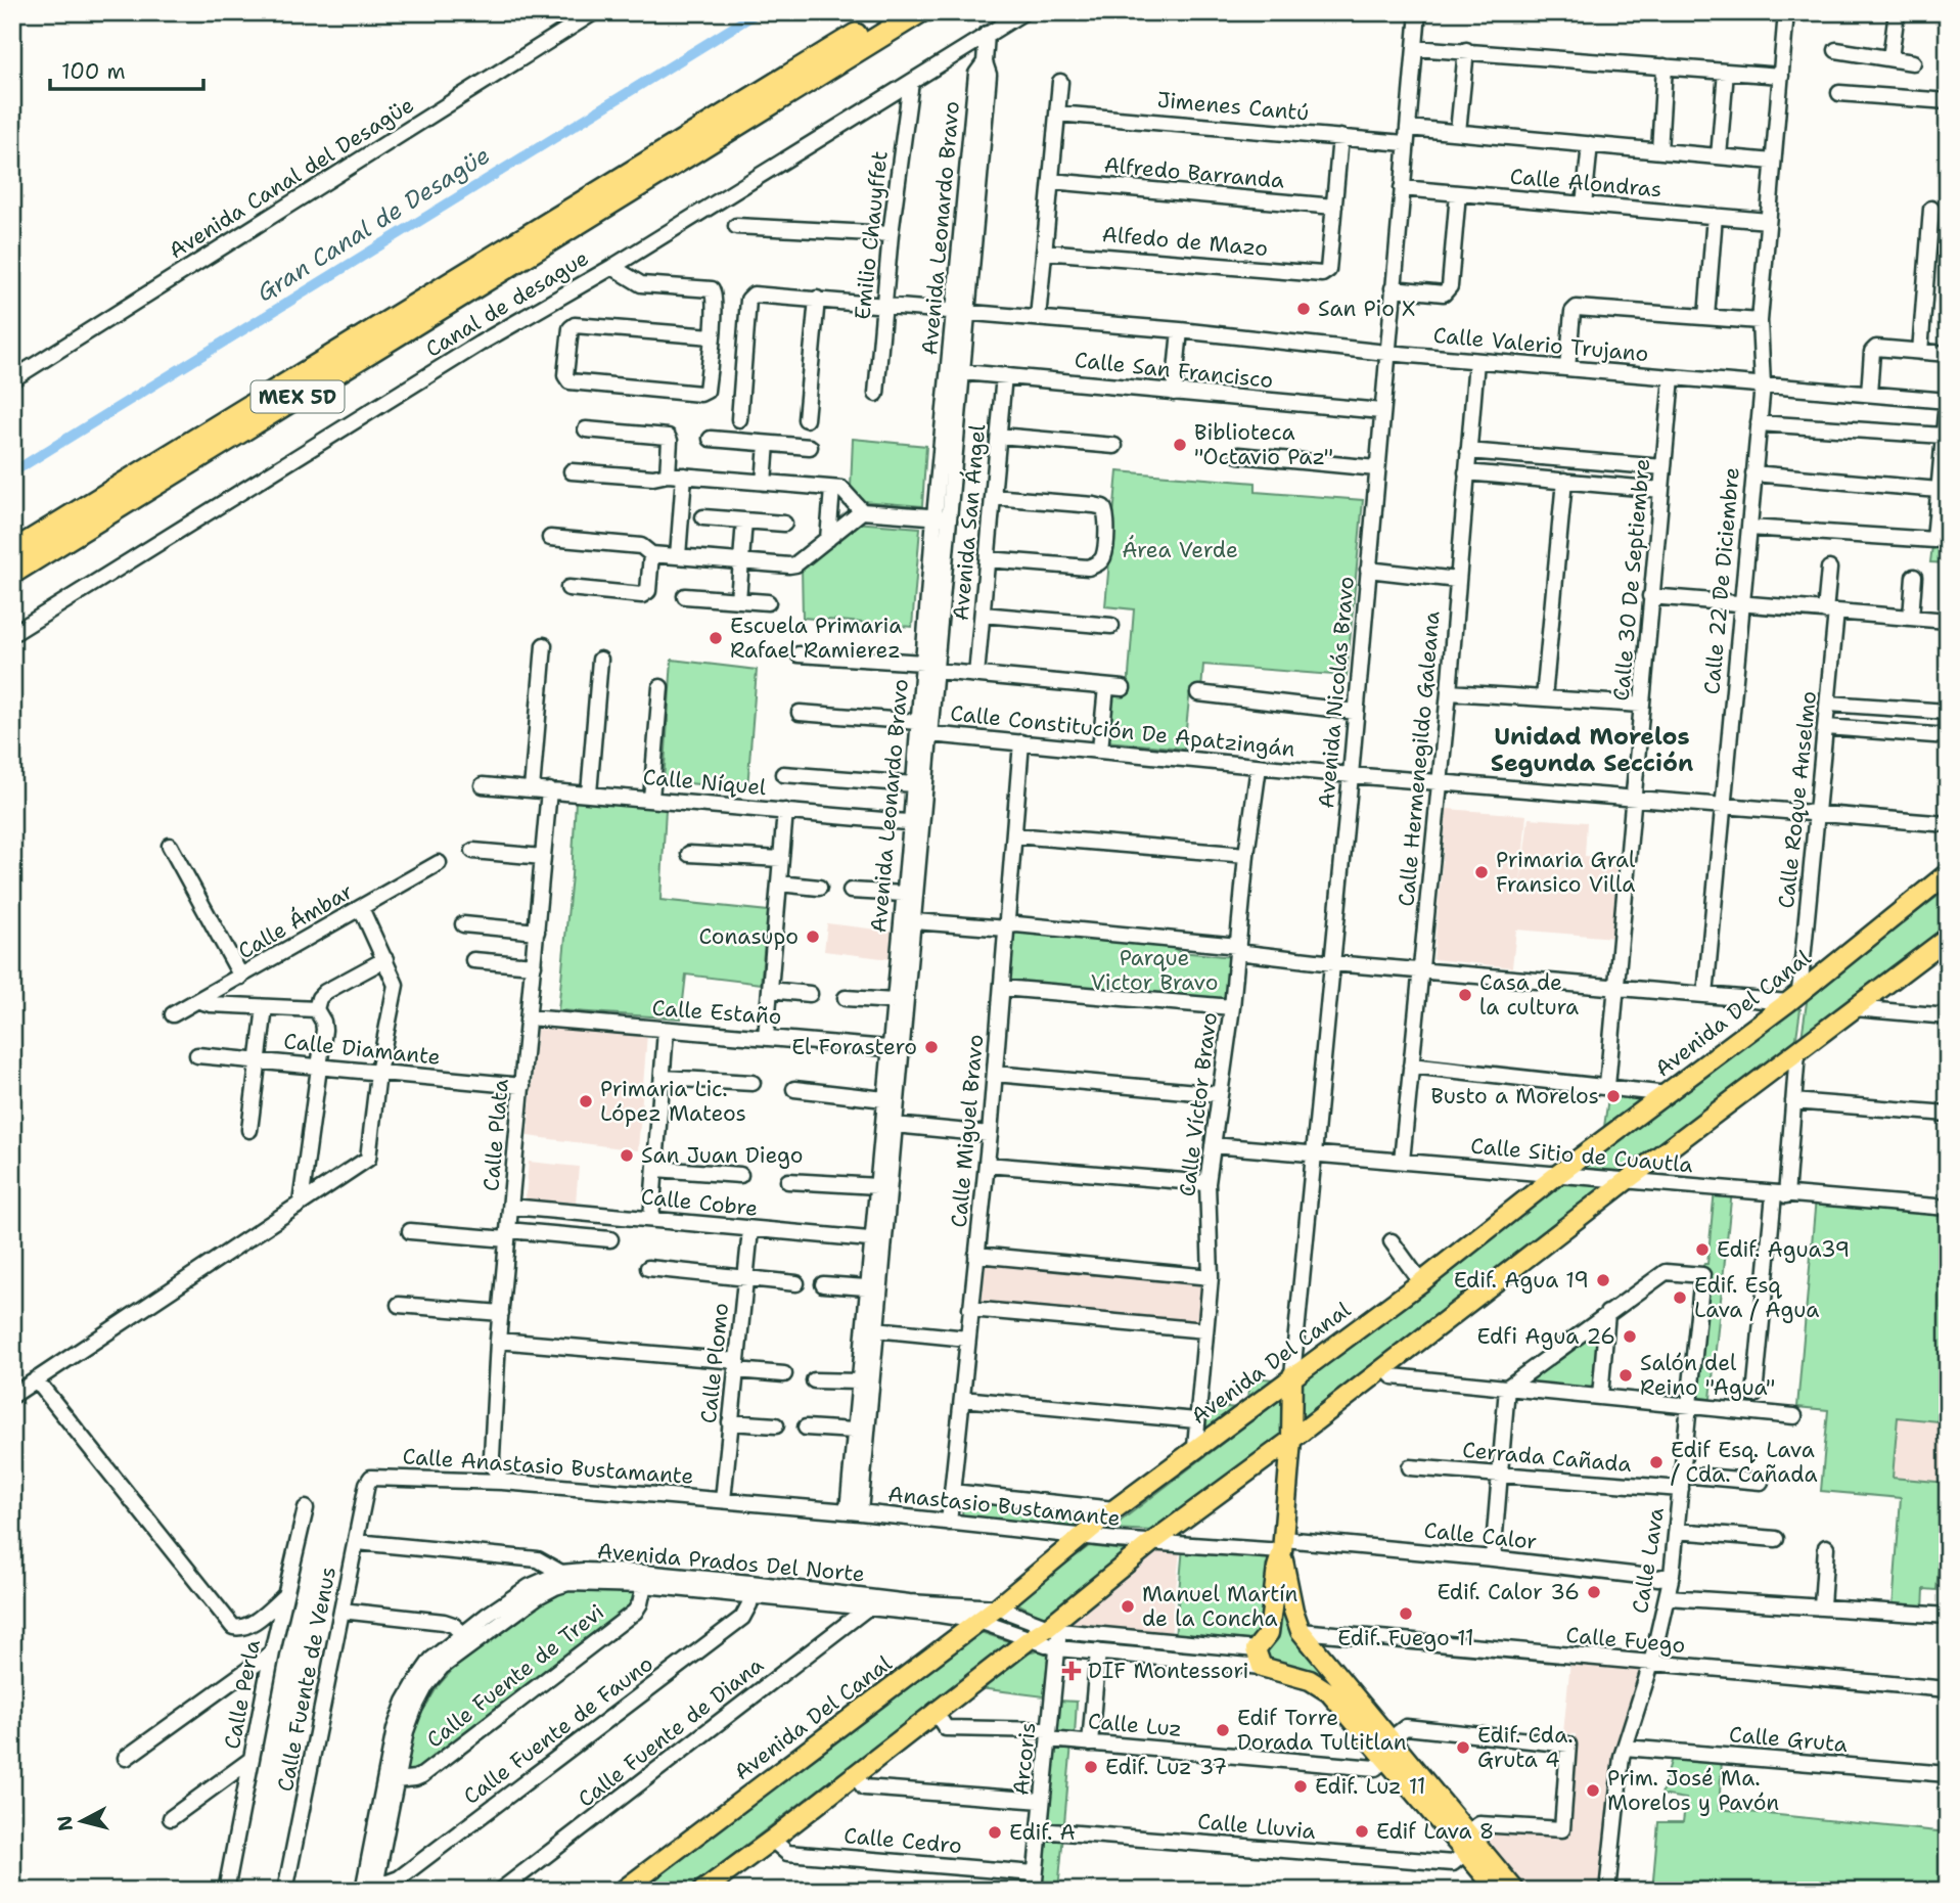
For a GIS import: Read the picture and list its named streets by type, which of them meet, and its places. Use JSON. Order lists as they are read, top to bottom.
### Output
{
  "streets": {
    "highway": ["MEX 5D"],
    "main road": ["Avenida Del Canal"],
    "street": [
      "Jimenes Cantú",
      "Alfredo Barranda",
      "Avenida Canal del Desagüe",
      "Calle Alondras",
      "Avenida Leonardo Bravo",
      "Emilio Chauyffet",
      "Alfedo de Mazo",
      "Canal de desague",
      "Calle Valerio Trujano",
      "Calle San Francisco",
      "Avenida San Ángel",
      "Calle 30 De Septiembre",
      "Calle 22 De Diciembre",
      "Avenida Nicolás Bravo",
      "Calle Constitución De Apatzingán",
      "Calle Hermenegildo Galeana",
      "Calle Níquel",
      "Calle Roque Anselmo",
      "Calle Ámbar",
      "Calle Estaño",
      "Calle Diamante",
      "Calle Víctor Bravo",
      "Calle Miguel Bravo",
      "Calle Plata",
      "Calle Sitio de Cuautla",
      "Calle Cobre",
      "Calle Plomo",
      "Cerrada Cañada",
      "Calle Anastasio Bustamante",
      "Anastasio Bustamante",
      "Calle Calor",
      "Calle Lava",
      "Avenida Prados Del Norte",
      "Calle Fuego",
      "Calle Fuente de Trevi",
      "Calle Fuente de Venus",
      "Calle Perla",
      "Calle Luz",
      "Calle Fuente de Fauno",
      "Calle Fuente de Diana",
      "Calle Gruta",
      "Arcoris",
      "Calle Lluvia",
      "Calle Cedro"
    ]
  },
  "crossings": [
    ["Jimenes Cantú", "Avenida Nicolás Bravo"],
    ["Alfredo Barranda", "Alfedo de Mazo"],
    ["Calle Alondras", "Calle 22 De Diciembre"],
    ["Calle Alondras", "Avenida Nicolás Bravo"],
    ["Avenida Leonardo Bravo", "Canal de desague"],
    ["Avenida Leonardo Bravo", "Calle Valerio Trujano"],
    ["Avenida Leonardo Bravo", "Calle San Francisco"],
    ["Avenida Leonardo Bravo", "Calle Constitución De Apatzingán"],
    ["Avenida Leonardo Bravo", "Calle Níquel"],
    ["Avenida Leonardo Bravo", "Calle Estaño"],
    ["Avenida Leonardo Bravo", "Calle Cobre"],
    ["Avenida Leonardo Bravo", "Anastasio Bustamante"],
    ["Emilio Chauyffet", "Canal de desague"],
    ["Emilio Chauyffet", "Calle Valerio Trujano"],
    ["Calle Valerio Trujano", "Calle 30 De Septiembre"],
    ["Calle Valerio Trujano", "Calle 22 De Diciembre"],
    ["Calle Valerio Trujano", "Avenida Nicolás Bravo"],
    ["Calle Valerio Trujano", "Calle Hermenegildo Galeana"],
    ["Calle San Francisco", "Avenida San Ángel"],
    ["Calle San Francisco", "Avenida Nicolás Bravo"],
    ["Calle 30 De Septiembre", "Calle Constitución De Apatzingán"],
    ["Calle 22 De Diciembre", "Calle Constitución De Apatzingán"],
    ["Avenida Nicolás Bravo", "Calle Constitución De Apatzingán"],
    ["Avenida Nicolás Bravo", "Avenida Del Canal"],
    ["Avenida Nicolás Bravo", "Calle Sitio de Cuautla"],
    ["Calle Constitución De Apatzingán", "Calle Hermenegildo Galeana"],
    ["Calle Constitución De Apatzingán", "Calle Roque Anselmo"],
    ["Calle Constitución De Apatzingán", "Calle Víctor Bravo"],
    ["Calle Constitución De Apatzingán", "Calle Miguel Bravo"],
    ["Calle Hermenegildo Galeana", "Calle Sitio de Cuautla"],
    ["Calle Níquel", "Calle Plata"],
    ["Calle Roque Anselmo", "Avenida Del Canal"],
    ["Calle Estaño", "Calle Plata"],
    ["Avenida Del Canal", "Calle Víctor Bravo"],
    ["Avenida Del Canal", "Calle Sitio de Cuautla"],
    ["Avenida Del Canal", "Anastasio Bustamante"],
    ["Avenida Del Canal", "Avenida Prados Del Norte"],
    ["Calle Diamante", "Calle Plata"],
    ["Calle Víctor Bravo", "Calle Sitio de Cuautla"],
    ["Calle Miguel Bravo", "Anastasio Bustamante"],
    ["Calle Plata", "Calle Cobre"],
    ["Calle Plata", "Calle Anastasio Bustamante"],
    ["Calle Cobre", "Calle Plomo"],
    ["Calle Plomo", "Calle Anastasio Bustamante"],
    ["Calle Plomo", "Anastasio Bustamante"],
    ["Cerrada Cañada", "Calle Lava"],
    ["Calle Anastasio Bustamante", "Anastasio Bustamante"],
    ["Calle Anastasio Bustamante", "Calle Fuente de Venus"],
    ["Anastasio Bustamante", "Calle Calor"],
    ["Calle Calor", "Calle Lava"],
    ["Calle Lava", "Calle Fuego"],
    ["Calle Lava", "Calle Gruta"],
    ["Avenida Prados Del Norte", "Calle Fuente de Fauno"],
    ["Avenida Prados Del Norte", "Arcoris"],
    ["Calle Luz", "Arcoris"],
    ["Calle Luz", "Calle Lluvia"],
    ["Arcoris", "Calle Lluvia"],
    ["Arcoris", "Calle Cedro"]
  ],
  "districts": ["Unidad Morelos Segunda Sección"],
  "water": ["Gran Canal de Desagüe"],
  "parks": ["Área Verde", "Parque Victor Bravo"],
  "places": {
    "other": [
      "San Pio X",
      "Biblioteca \"Octavio Paz\"",
      "Escuela Primaria Rafael Ramierez",
      "Primaria Gral Fransico Villa",
      "Conasupo",
      "Casa de la cultura",
      "El Forastero",
      "Busto a Morelos",
      "Primaria Lic. López Mateos",
      "San Juan Diego",
      "Edif. Agua39",
      "Edif. Agua 19",
      "Edif. Esq Lava / Agua",
      "Edfi Agua 26",
      "Salón del Reino \"Agua\"",
      "Edif Esq. Lava / Cda. Cañada",
      "Edif. Calor 36",
      "Manuel Martín de la Concha",
      "Edif. Fuego 11",
      "Edif Torre Dorada Tultitlan",
      "Edif. Cda. Gruta 4",
      "Edif. Luz 37",
      "Edif. Luz 11",
      "Prim. José Ma. Morelos y Pavón",
      "Edif Lava 8",
      "Edif. A"
    ],
    "health": ["DIF Montessori"]
  },
  "scale_bar": "100 m",
  "north": "left"
}
